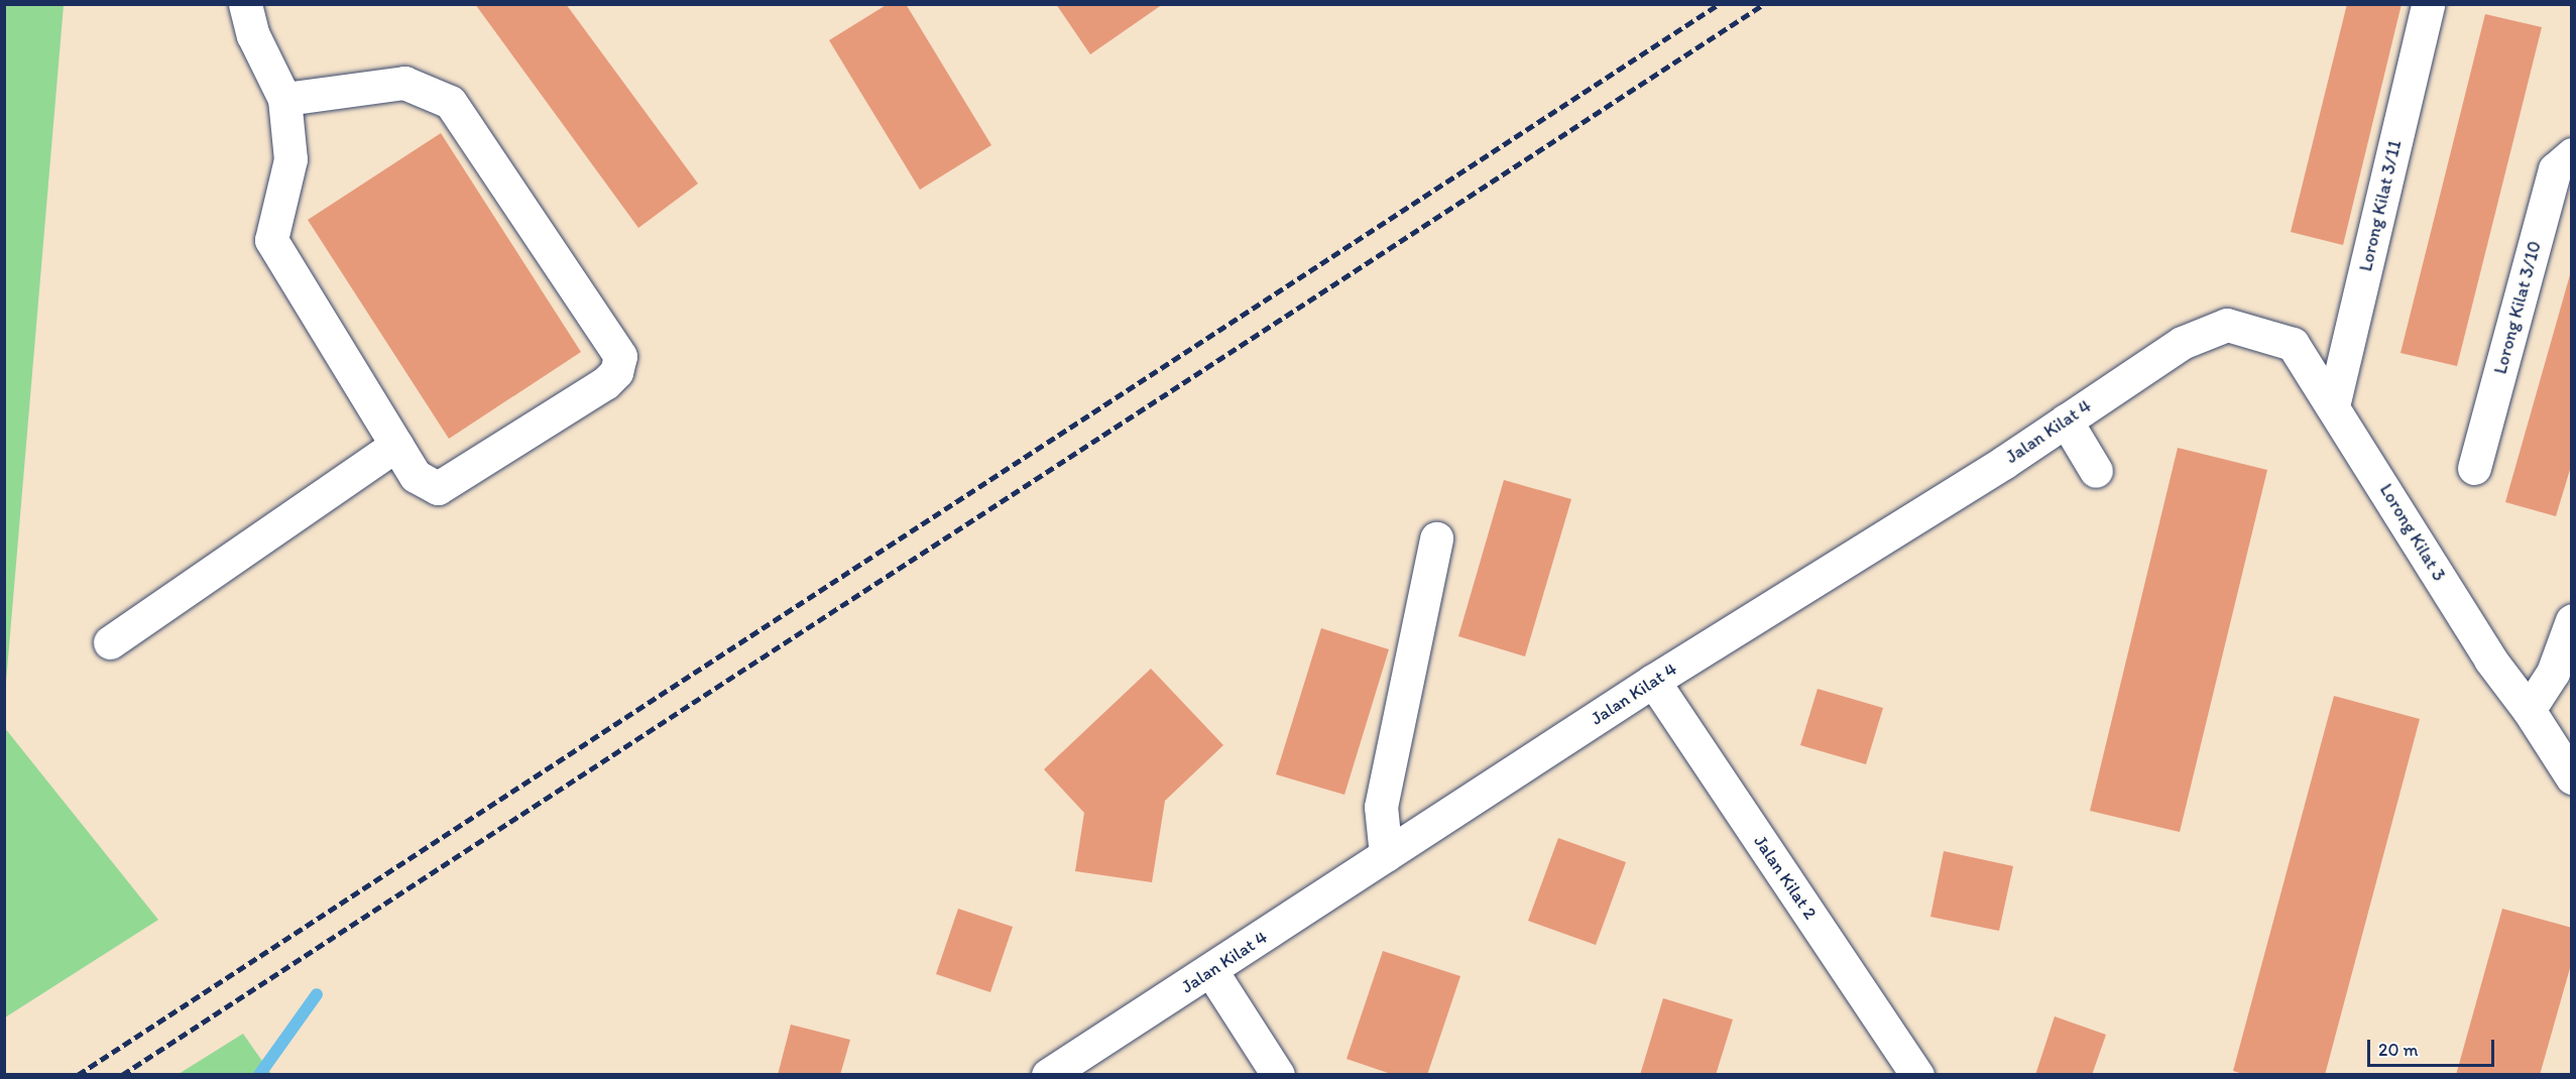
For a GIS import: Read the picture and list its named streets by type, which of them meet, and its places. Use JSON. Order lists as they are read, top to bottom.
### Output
{
  "streets": {
    "street": [
      "Lorong Kilat 3/11",
      "Lorong Kilat 3/10",
      "Jalan Kilat 4",
      "Lorong Kilat 3",
      "Jalan Kilat 2"
    ]
  },
  "crossings": [
    ["Lorong Kilat 3/11", "Lorong Kilat 3"],
    ["Jalan Kilat 4", "Lorong Kilat 3"],
    ["Jalan Kilat 4", "Jalan Kilat 2"]
  ],
  "scale_bar": "20 m"
}
